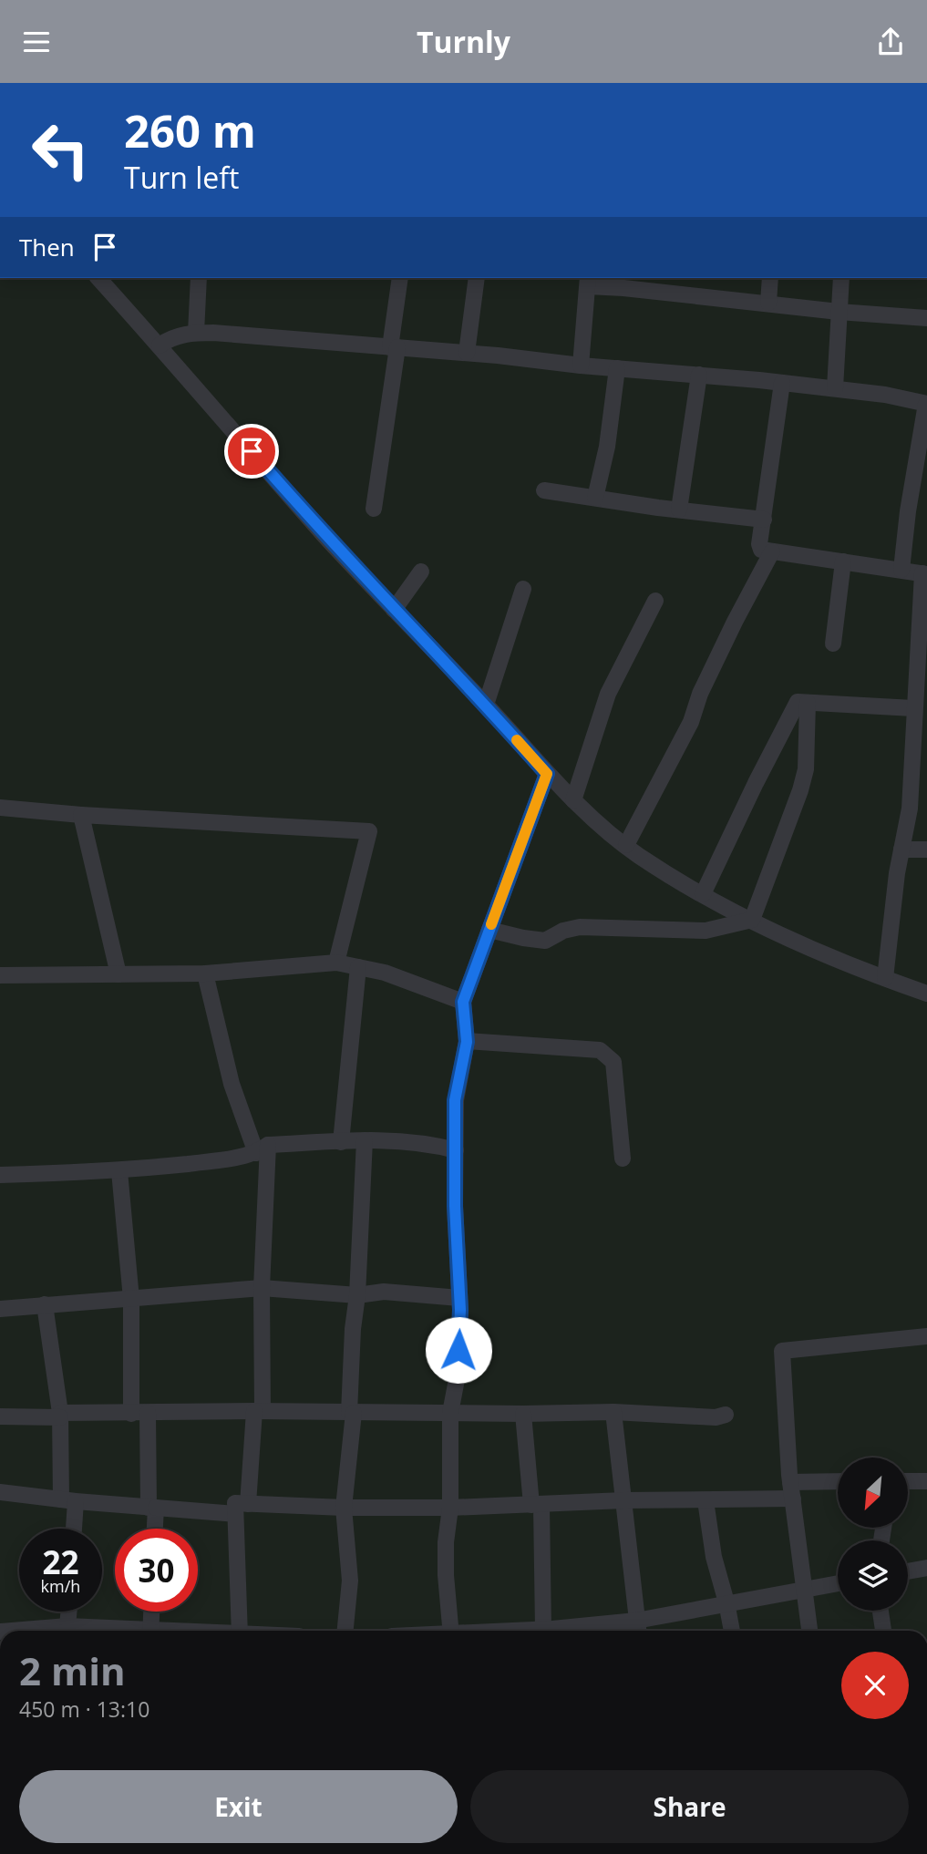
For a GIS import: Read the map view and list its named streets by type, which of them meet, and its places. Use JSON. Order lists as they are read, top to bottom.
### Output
{
  "north": "bottom left",
  "page": {
    "header": "Turnly",
    "turn": ["260 m", "Turn left"],
    "then": "Then",
    "speed": "22 km/h",
    "limit": "30",
    "heading": ["2 min", "450 m · 13:10"],
    "buttons": ["Exit", "Share"]
  }
}
